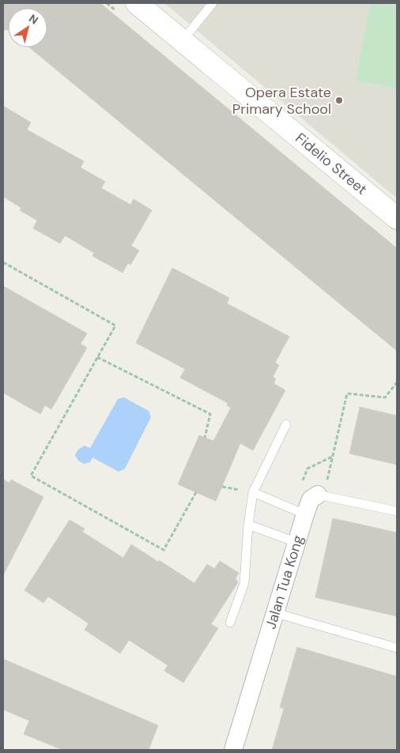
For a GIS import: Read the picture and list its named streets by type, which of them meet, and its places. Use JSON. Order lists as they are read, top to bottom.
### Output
{
  "streets": {
    "street": ["Fidelio Street", "Jalan Tua Kong"]
  },
  "places": ["Opera Estate Primary School"],
  "north": "top right"
}
